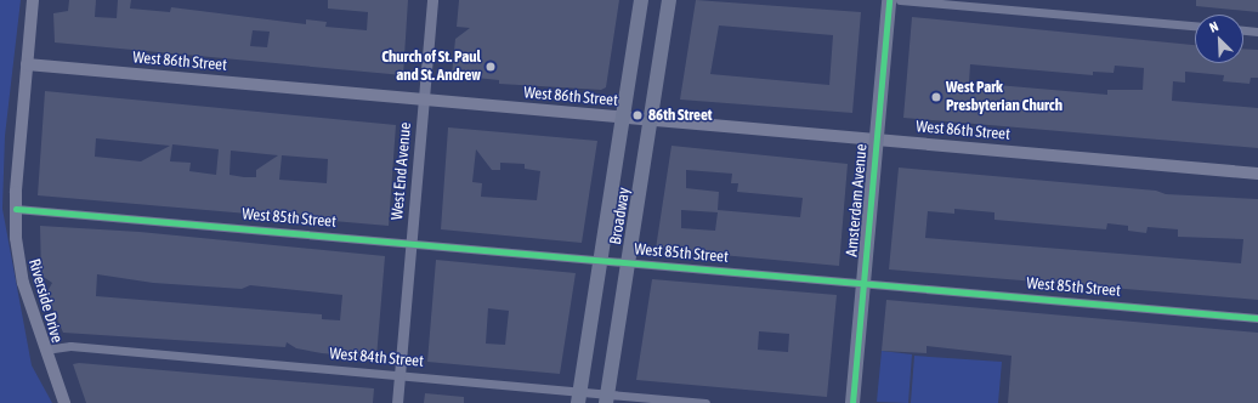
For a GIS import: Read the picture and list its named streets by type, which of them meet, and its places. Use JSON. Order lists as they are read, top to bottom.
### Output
{
  "streets": {
    "main road": [
      "West 86th Street",
      "Amsterdam Avenue",
      "Broadway",
      "Riverside Drive"
    ],
    "street": ["West End Avenue", "West 85th Street", "West 84th Street"]
  },
  "crossings": [
    ["West 86th Street", "West End Avenue"],
    ["West 86th Street", "Amsterdam Avenue"],
    ["West 86th Street", "Broadway"],
    ["West 86th Street", "Riverside Drive"],
    ["West End Avenue", "West 85th Street"],
    ["West End Avenue", "West 84th Street"],
    ["Amsterdam Avenue", "West 85th Street"],
    ["Broadway", "West 85th Street"],
    ["Broadway", "West 84th Street"],
    ["West 85th Street", "Riverside Drive"],
    ["Riverside Drive", "West 84th Street"]
  ],
  "places": ["Church of St. Paul and St. Andrew", "West Park Presbyterian Church", "86th Street"],
  "north": "top left"
}
